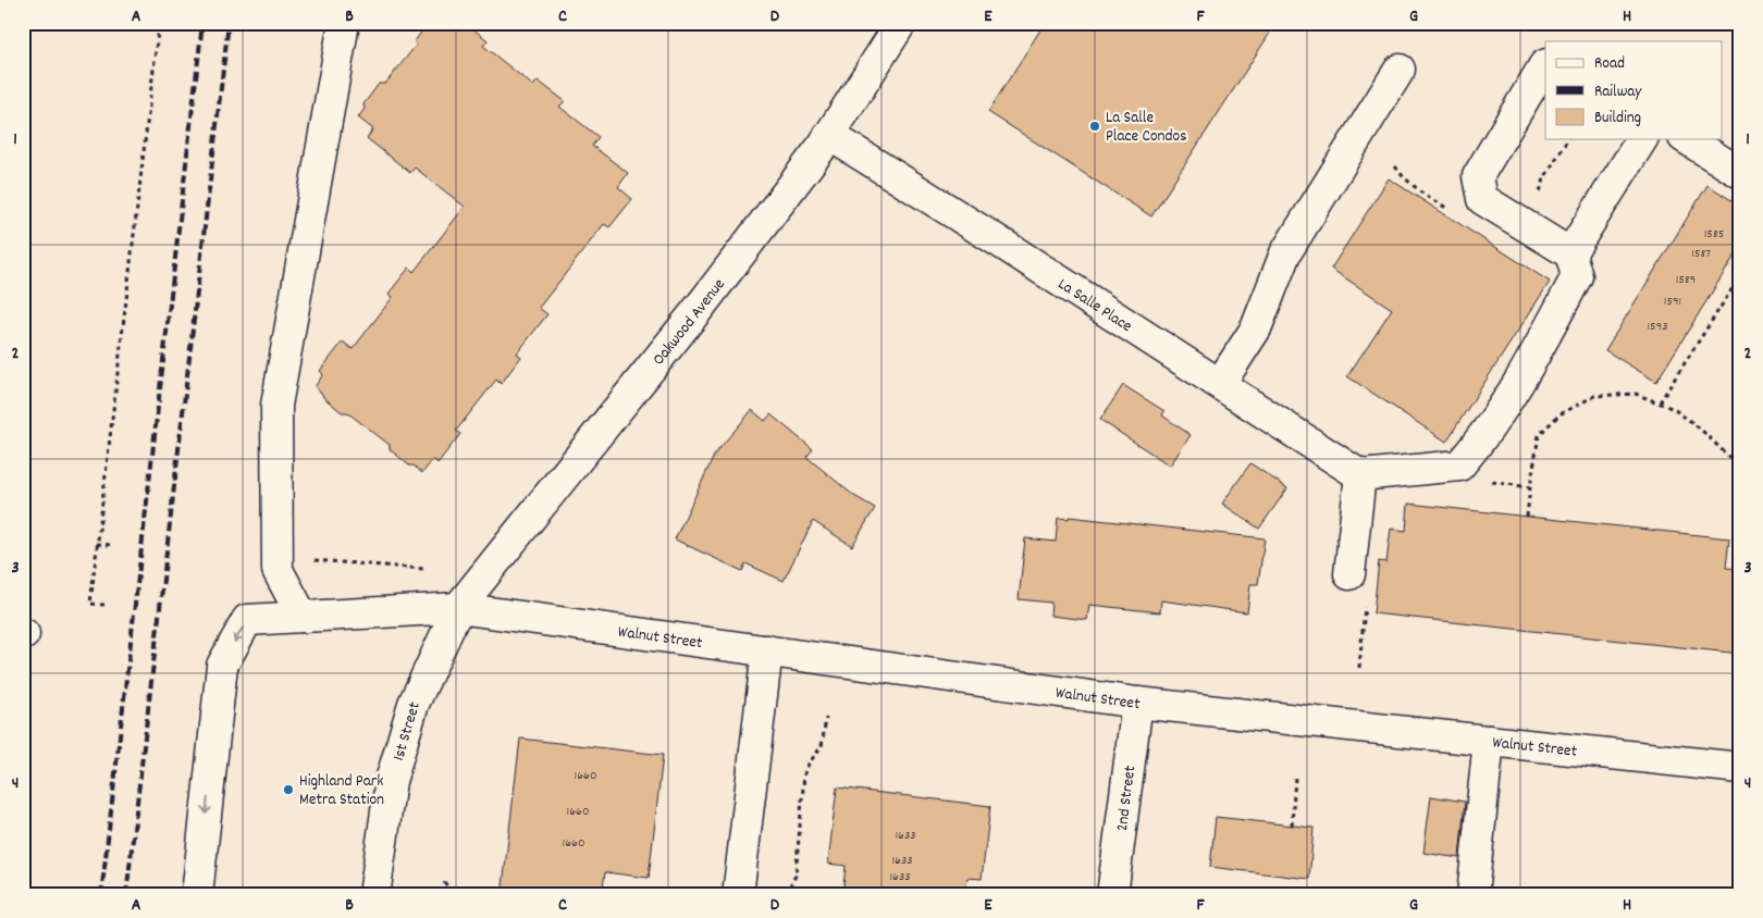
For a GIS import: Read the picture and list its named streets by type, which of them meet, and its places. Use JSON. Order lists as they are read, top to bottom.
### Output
{
  "streets": {
    "street": [
      "La Salle Place",
      "Oakwood Avenue",
      "Walnut Street",
      "1st Street",
      "2nd Street"
    ]
  },
  "crossings": [
    ["La Salle Place", "Oakwood Avenue"],
    ["Oakwood Avenue", "Walnut Street"],
    ["Oakwood Avenue", "1st Street"],
    ["Walnut Street", "1st Street"],
    ["Walnut Street", "2nd Street"]
  ],
  "places": ["La Salle Place Condos", "Highland Park Metra Station"],
  "house_numbers": [
    "1585",
    "1587",
    "1589",
    "1591",
    "1593",
    "1660",
    "1660",
    "1633",
    "1660",
    "1633",
    "1633"
  ],
  "legend": ["Road", "Railway", "Building"],
  "grid": {
    "columns": [
      "A",
      "B",
      "C",
      "D",
      "E",
      "F",
      "G",
      "H"
    ],
    "rows": [
      "1",
      "2",
      "3",
      "4"
    ]
  }
}
